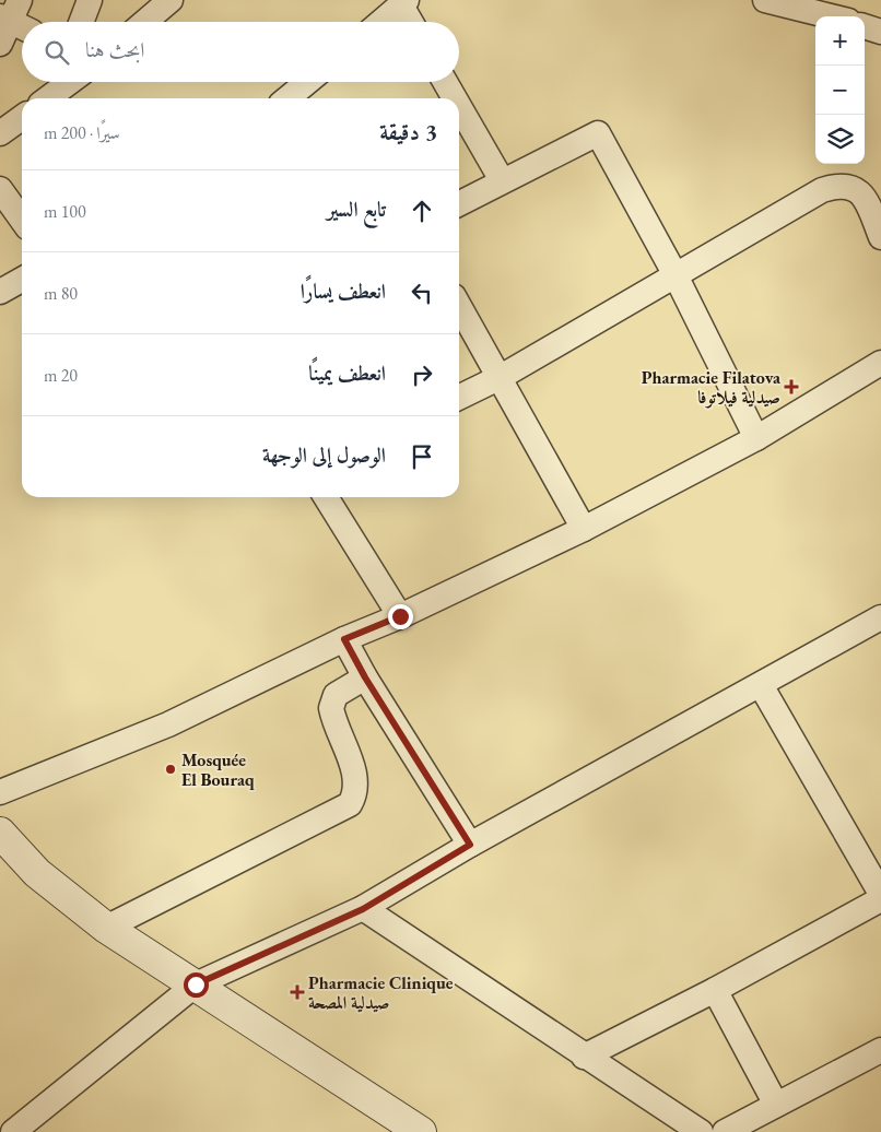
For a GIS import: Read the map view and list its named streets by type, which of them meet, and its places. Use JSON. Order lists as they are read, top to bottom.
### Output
{
  "places": {
    "health": ["Pharmacie Filatova صيدلية فيلاتوفا", "Pharmacie Clinique صيدلية المصحة"],
    "other": ["Mosquée El Bouraq"]
  },
  "page": {
    "map_buttons": ["+", "−"],
    "search": "ابحث هنا",
    "heading": ["3 دقيقة", "سيرًا · 200 m"],
    "list": [
      ["تابع السير", "100 m"],
      ["انعطف يسارًا", "80 m"],
      ["انعطف يمينًا", "20 m"],
      "الوصول إلى الوجهة"
    ]
  }
}
